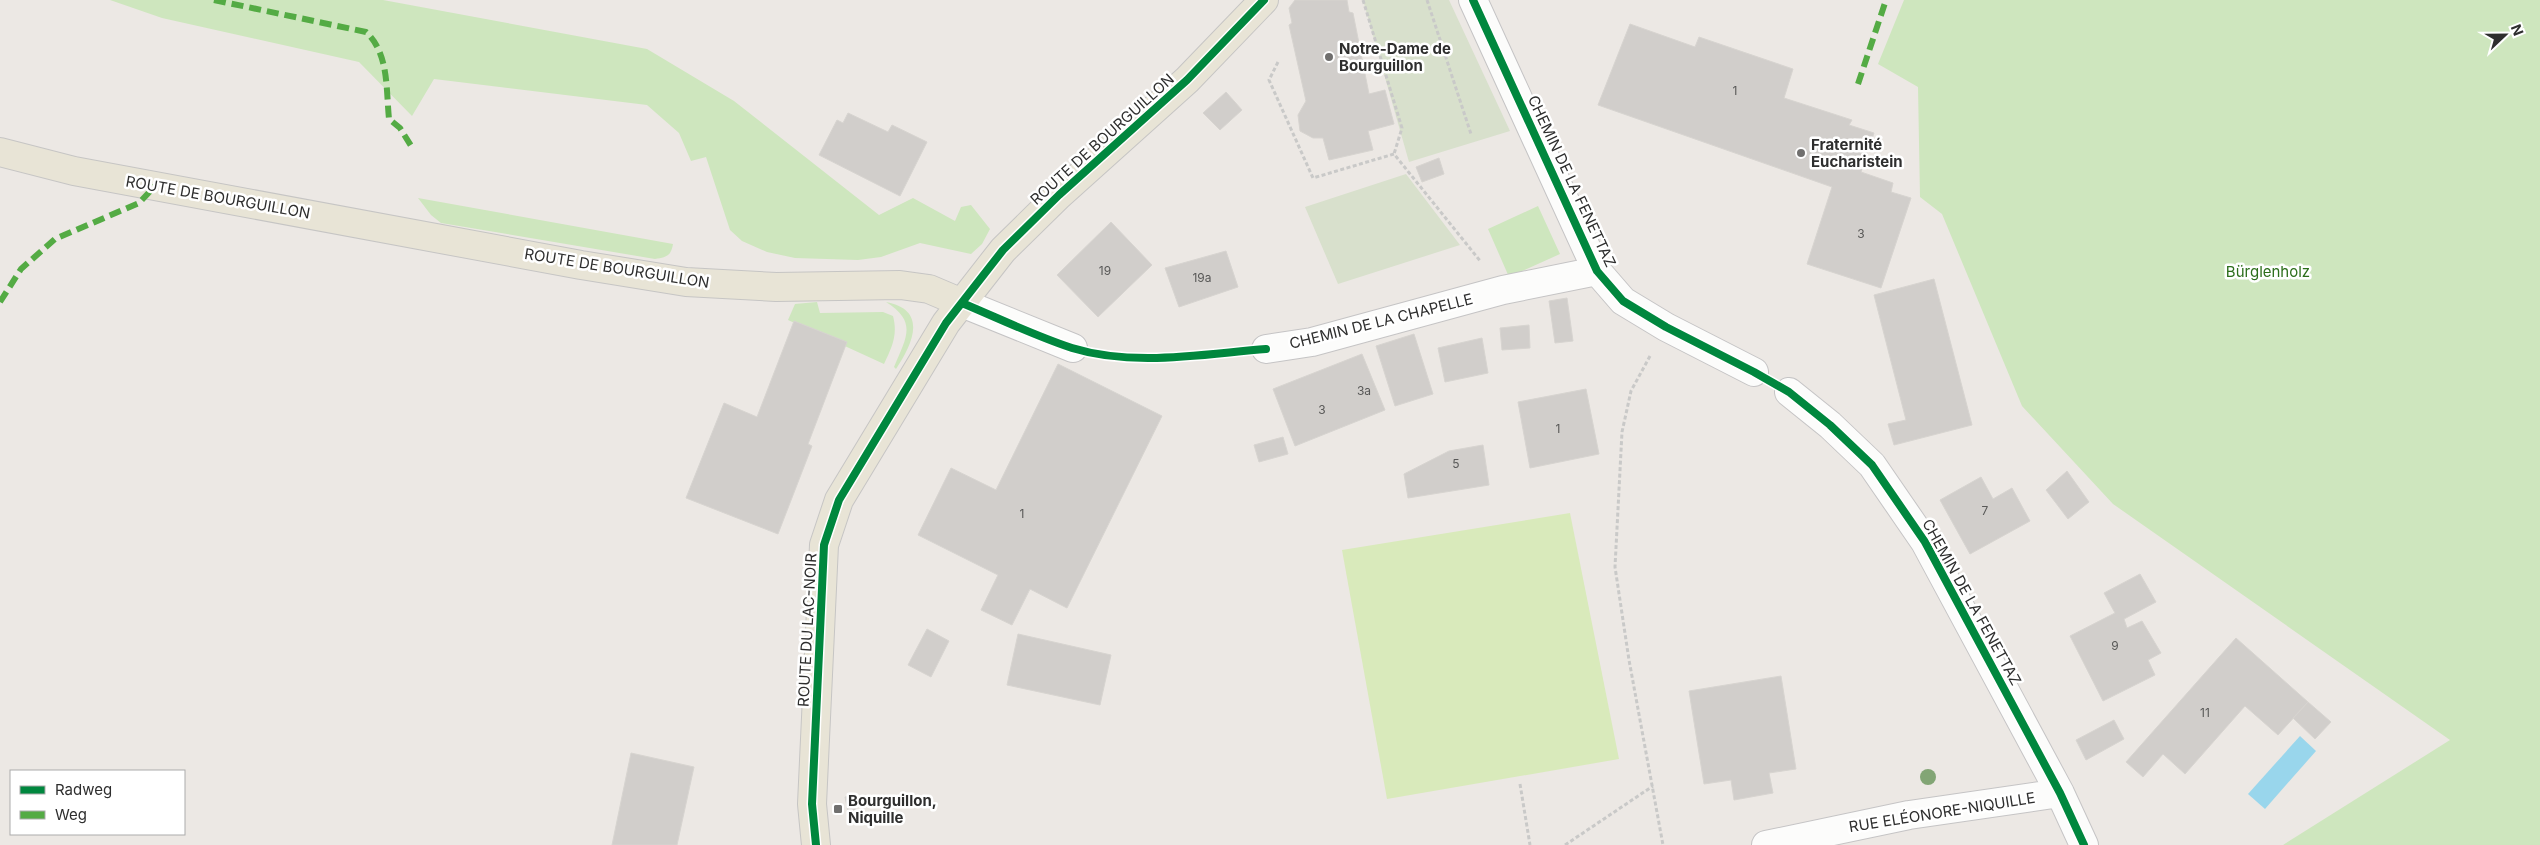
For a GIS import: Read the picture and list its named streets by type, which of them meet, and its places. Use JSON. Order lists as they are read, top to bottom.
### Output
{
  "streets": {
    "main road": ["ROUTE DE BOURGUILLON", "ROUTE DU LAC-NOIR"],
    "street": ["CHEMIN DE LA FENETTAZ", "CHEMIN DE LA CHAPELLE", "RUE ELÉONORE-NIQUILLE"]
  },
  "crossings": [
    ["ROUTE DE BOURGUILLON", "ROUTE DU LAC-NOIR"],
    ["CHEMIN DE LA FENETTAZ", "CHEMIN DE LA CHAPELLE"],
    ["CHEMIN DE LA FENETTAZ", "RUE ELÉONORE-NIQUILLE"]
  ],
  "parks": ["Bürglenholz"],
  "places": {
    "other": ["Notre-Dame de Bourguillon", "Fraternité Eucharistein"],
    "transit": ["Bourguillon, Niquille"]
  },
  "house_numbers": [
    "1",
    "3",
    "19",
    "19a",
    "3a",
    "3",
    "1",
    "5",
    "7",
    "1",
    "9",
    "11"
  ],
  "legend": ["Radweg", "Weg"],
  "north": "right"
}
